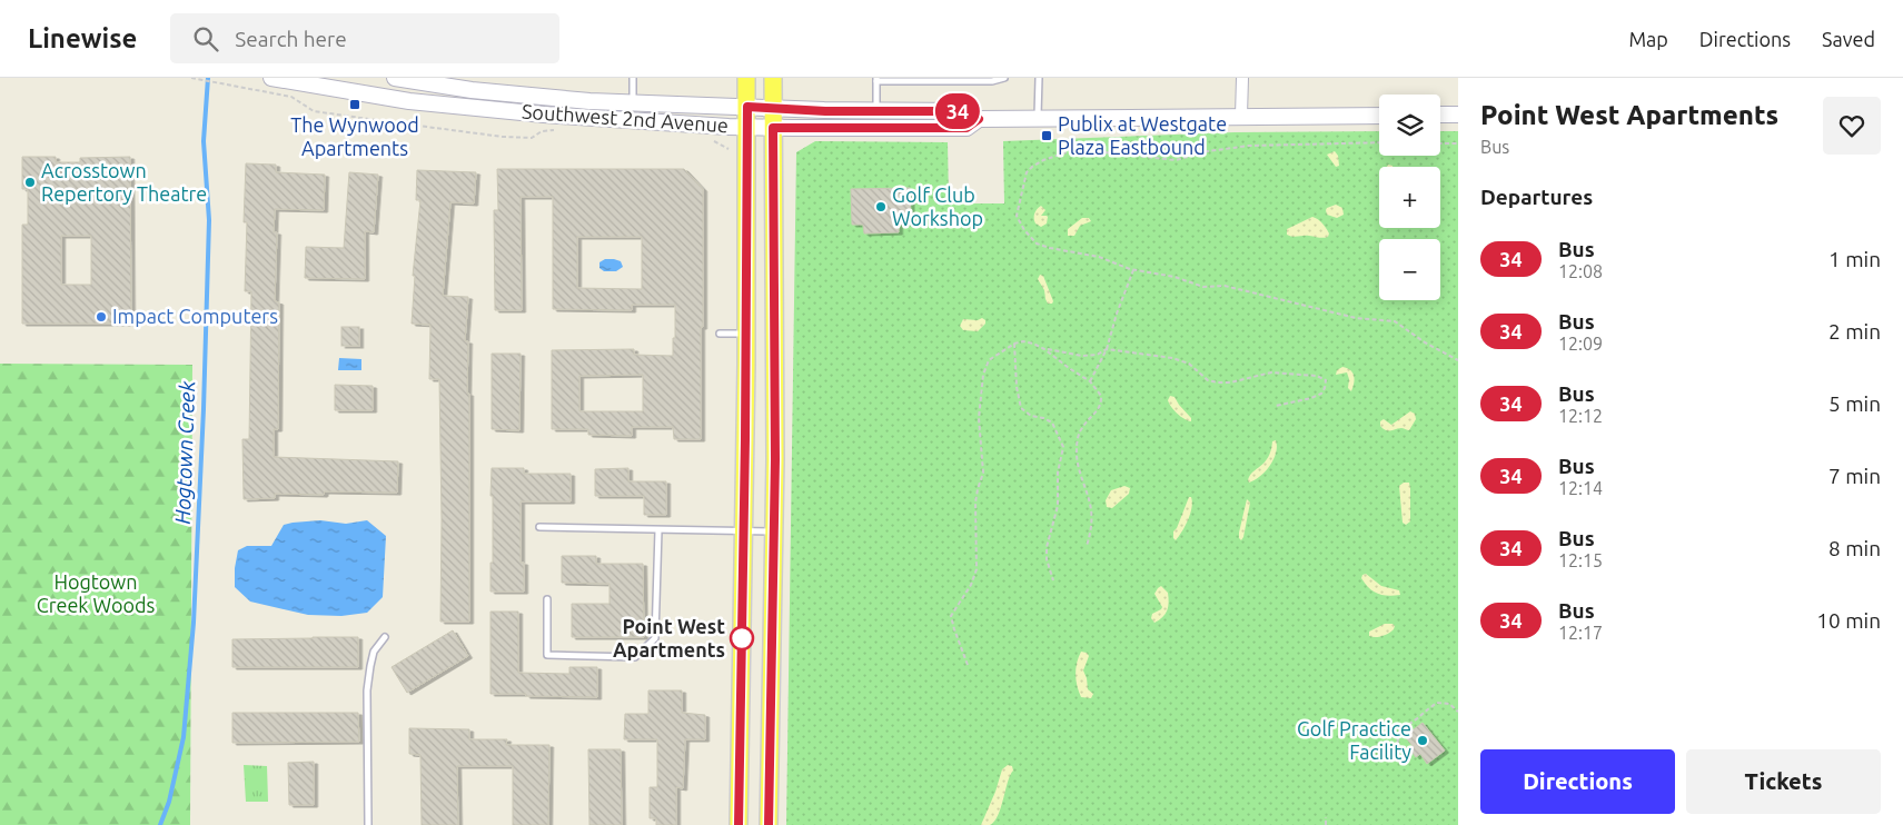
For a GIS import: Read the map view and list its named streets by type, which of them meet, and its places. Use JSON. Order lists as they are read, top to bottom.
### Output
{
  "streets": {
    "main road": ["Southwest 2nd Avenue"]
  },
  "water": ["Hogtown Creek"],
  "parks": ["Hogtown Creek Woods"],
  "places": {
    "transit": ["The Wynwood Apartments", "Publix at Westgate Plaza Eastbound"],
    "other": [
      "Acrosstown Repertory Theatre",
      "Golf Club Workshop",
      "Impact Computers",
      "Point West Apartments",
      "Golf Practice Facility"
    ]
  },
  "lines": ["bus line 34"],
  "page": {
    "header": "Linewise",
    "search": "Search here",
    "nav": ["Map", "Directions", "Saved"],
    "on_map": "34",
    "heading": [
      ["Point West Apartments", "Bus"],
      "Departures"
    ],
    "map_buttons": ["+", "−"],
    "list": [
      {
        "mark": "34",
        "name": "Bus",
        "note": "12:08",
        "value": "1 min"
      },
      {
        "mark": "34",
        "name": "Bus",
        "note": "12:09",
        "value": "2 min"
      },
      {
        "mark": "34",
        "name": "Bus",
        "note": "12:12",
        "value": "5 min"
      },
      {
        "mark": "34",
        "name": "Bus",
        "note": "12:14",
        "value": "7 min"
      },
      {
        "mark": "34",
        "name": "Bus",
        "note": "12:15",
        "value": "8 min"
      },
      {
        "mark": "34",
        "name": "Bus",
        "note": "12:17",
        "value": "10 min"
      }
    ],
    "buttons": ["Directions", "Tickets"]
  }
}
